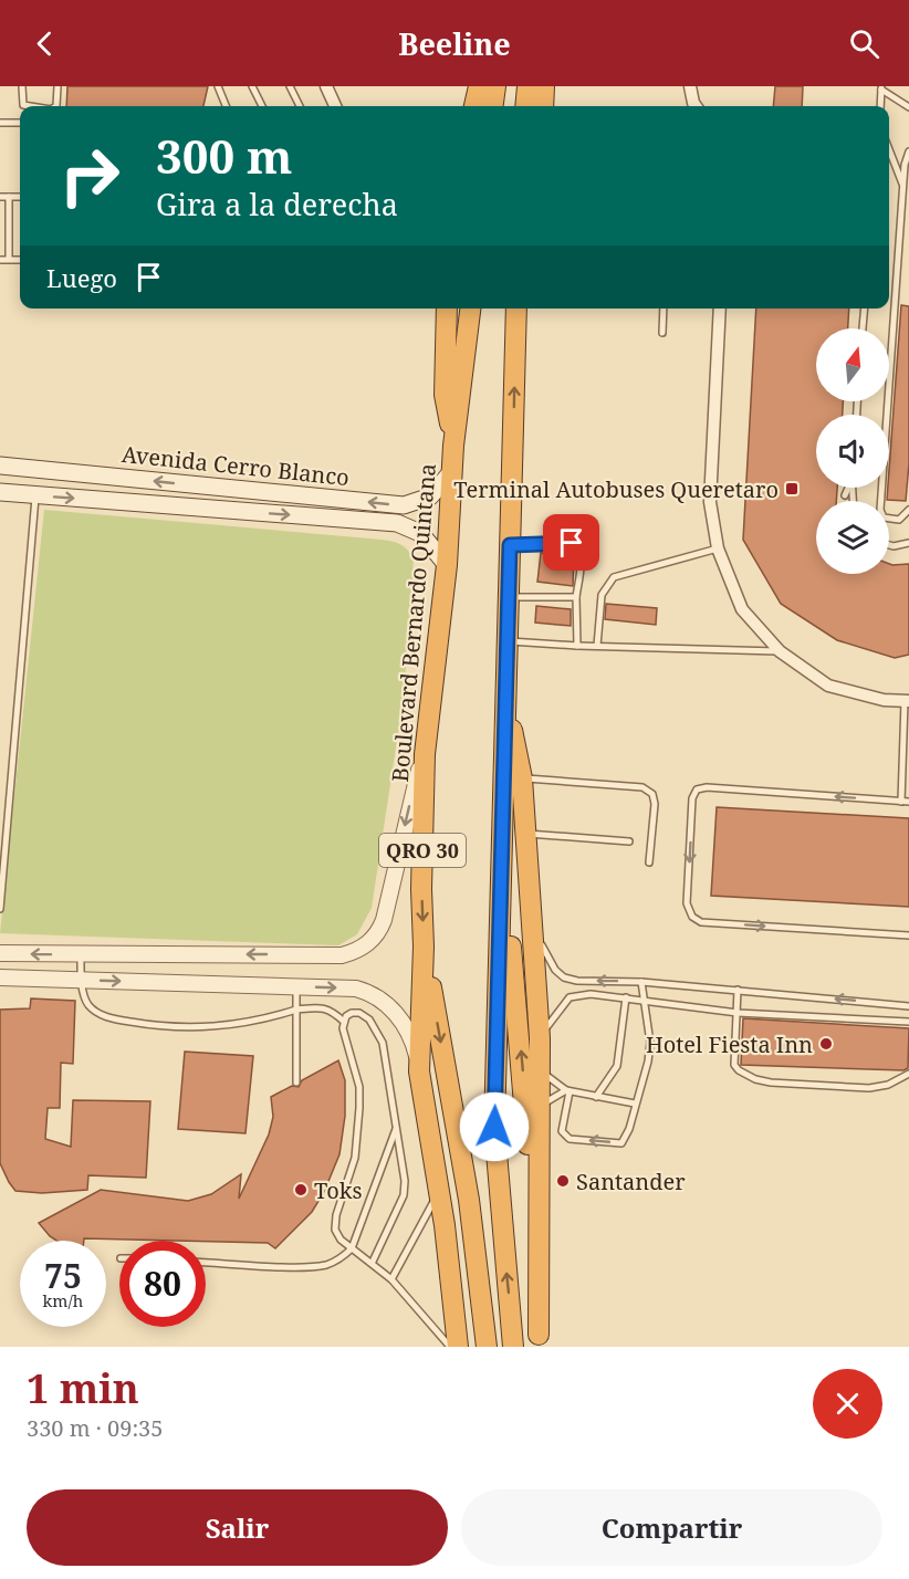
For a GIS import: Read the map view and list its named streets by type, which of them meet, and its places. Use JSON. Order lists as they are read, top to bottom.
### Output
{
  "streets": {
    "highway": ["Boulevard Bernardo Quintana", "QRO 30"],
    "main road": ["Avenida Cerro Blanco"]
  },
  "crossings": [
    ["Avenida Cerro Blanco", "Boulevard Bernardo Quintana"]
  ],
  "places": {
    "transit": ["Terminal Autobuses Queretaro"],
    "other": ["Hotel Fiesta Inn", "Santander", "Toks"]
  },
  "north": "top",
  "page": {
    "header": "Beeline",
    "turn": ["300 m", "Gira a la derecha"],
    "then": "Luego",
    "speed": "75 km/h",
    "limit": "80",
    "heading": ["1 min", "330 m · 09:35"],
    "buttons": ["Salir", "Compartir"]
  }
}
